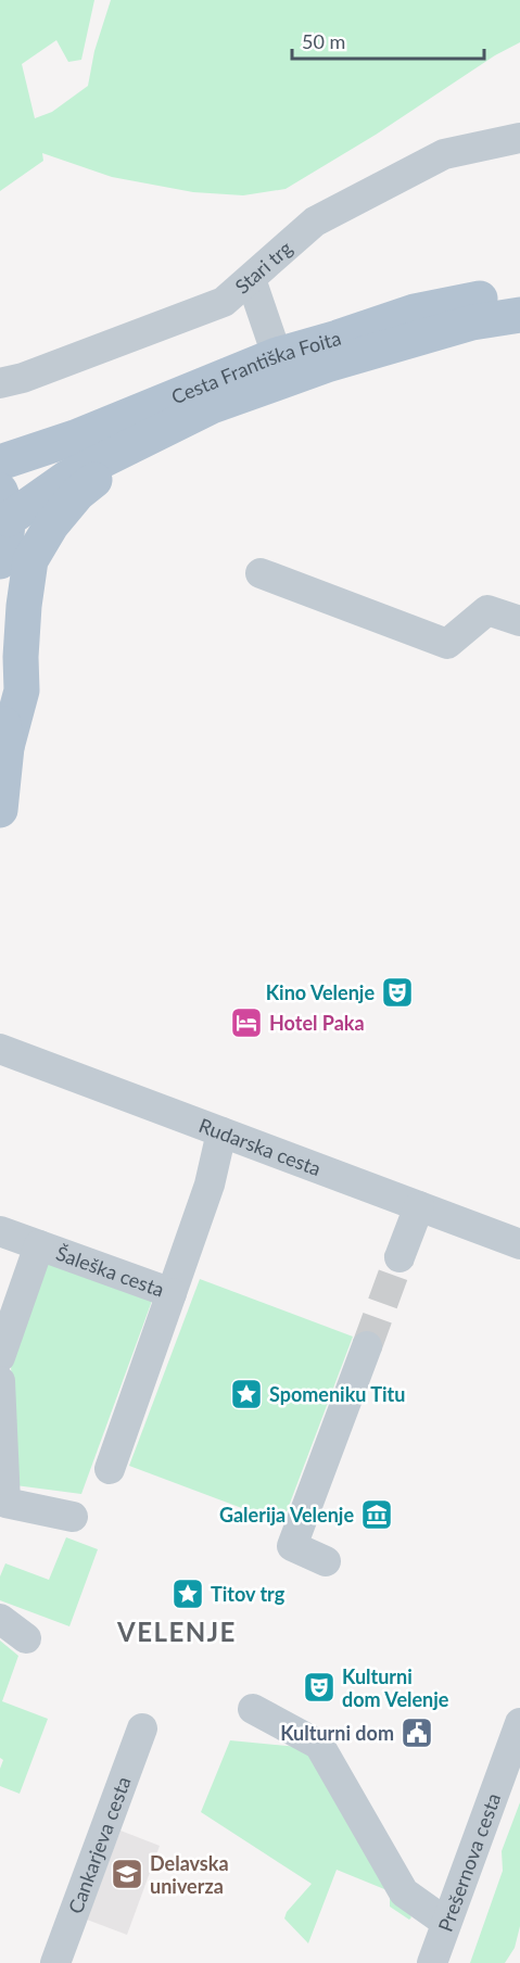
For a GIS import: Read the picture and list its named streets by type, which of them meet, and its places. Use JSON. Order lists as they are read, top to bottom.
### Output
{
  "streets": {
    "main road": ["Cesta Františka Foita"],
    "street": [
      "Stari trg",
      "Rudarska cesta",
      "Šaleška cesta",
      "Cankarjeva cesta",
      "Prešernova cesta"
    ]
  },
  "crossings": [
    ["Rudarska cesta", "Šaleška cesta"]
  ],
  "districts": ["VELENJE"],
  "places": {
    "theatre": ["Kino Velenje", "Kulturni dom Velenje"],
    "hotel": ["Hotel Paka"],
    "place": ["Spomeniku Titu", "Titov trg"],
    "museum": ["Galerija Velenje"],
    "public building": ["Kulturni dom"],
    "school or university": ["Delavska univerza"]
  },
  "scale_bar": "50 m"
}
